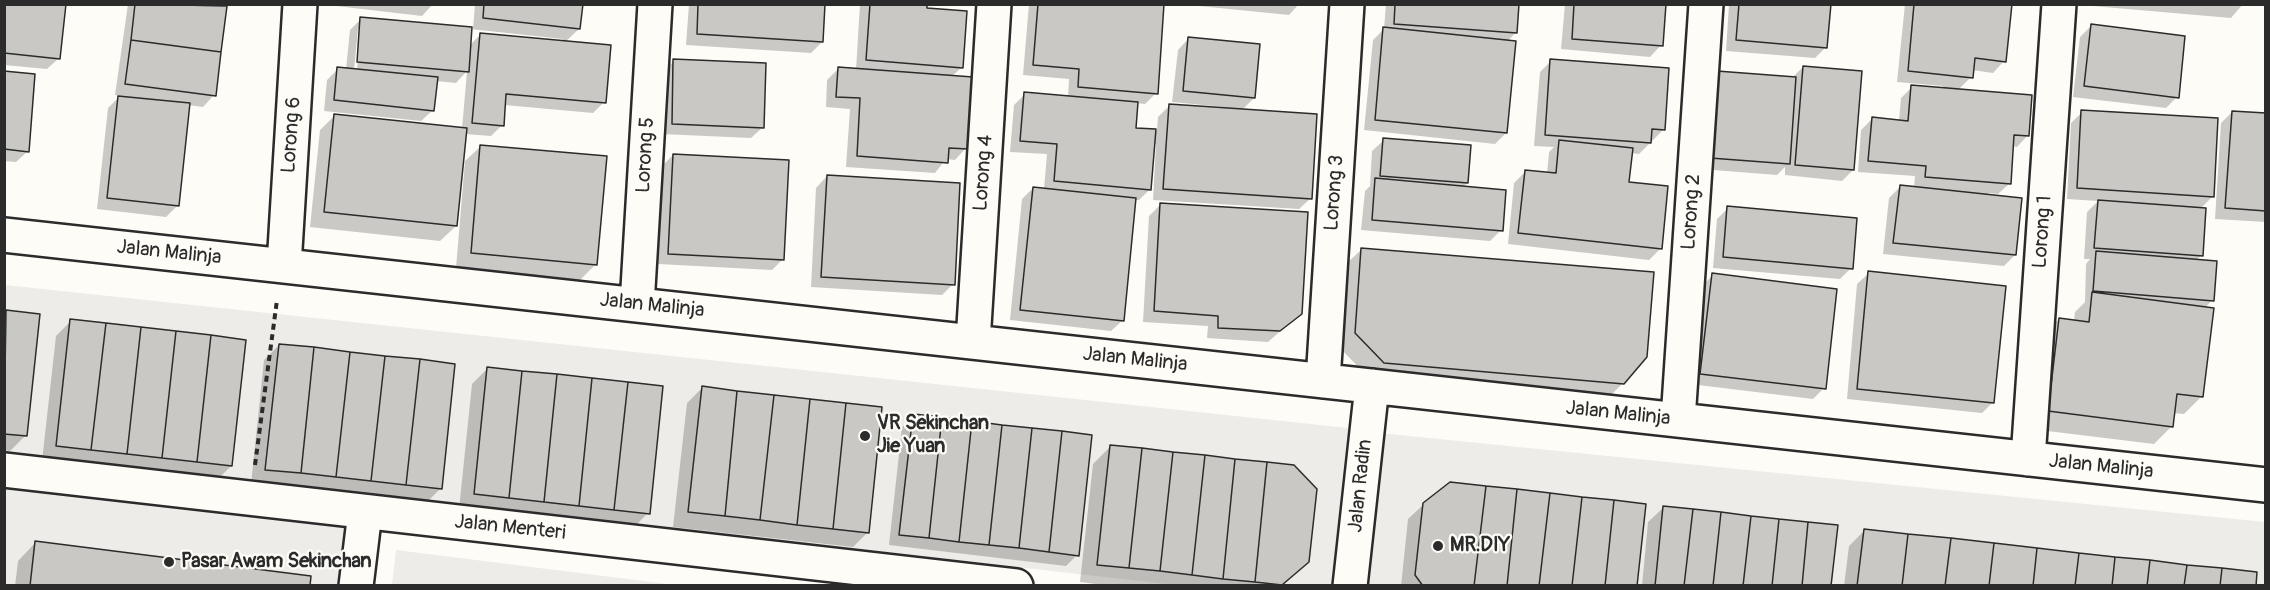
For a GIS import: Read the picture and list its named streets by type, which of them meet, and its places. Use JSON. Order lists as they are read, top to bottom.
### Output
{
  "streets": {
    "street": [
      "Lorong 6",
      "Lorong 5",
      "Lorong 4",
      "Lorong 3",
      "Lorong 2",
      "Lorong 1",
      "Jalan Malinja",
      "Jalan Radin",
      "Jalan Menteri"
    ]
  },
  "crossings": [
    ["Lorong 6", "Jalan Malinja"],
    ["Lorong 5", "Jalan Malinja"],
    ["Lorong 4", "Jalan Malinja"],
    ["Lorong 3", "Jalan Malinja"],
    ["Lorong 2", "Jalan Malinja"],
    ["Lorong 1", "Jalan Malinja"],
    ["Jalan Malinja", "Jalan Radin"]
  ],
  "places": ["VR Sekinchan Jie Yuan", "MR.DIY", "Pasar Awam Sekinchan"]
}
